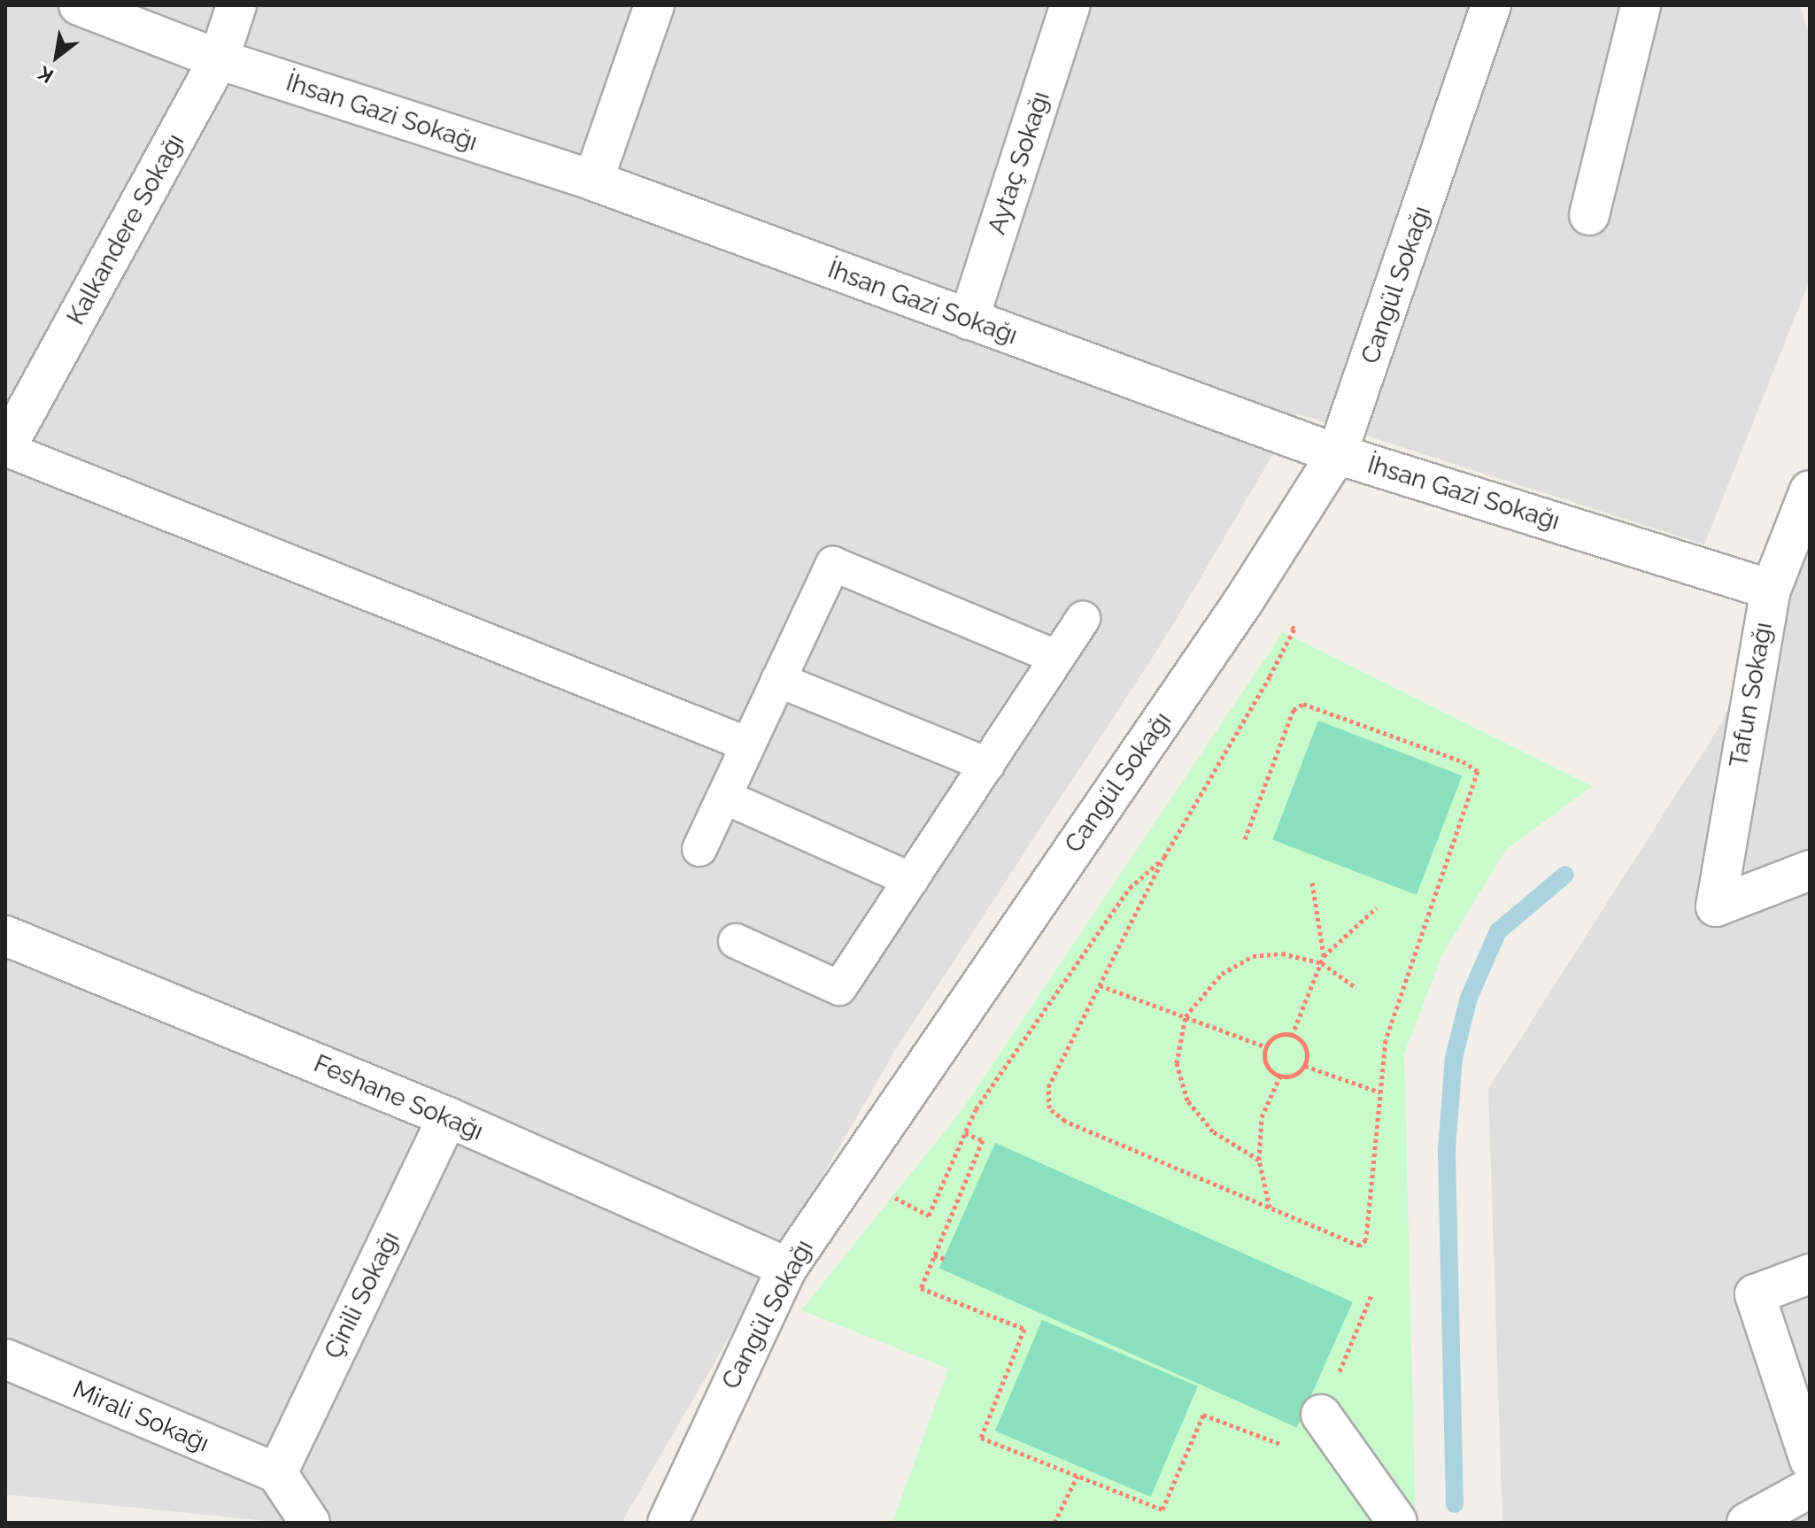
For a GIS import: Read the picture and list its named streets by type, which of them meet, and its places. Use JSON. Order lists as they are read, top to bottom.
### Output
{
  "streets": {
    "street": [
      "İhsan Gazi Sokağı",
      "Aytaç Sokağı",
      "Kalkandere Sokağı",
      "Cangül Sokağı",
      "Tafun Sokağı",
      "Feshane Sokağı",
      "Çinili Sokağı",
      "Mirali Sokağı"
    ]
  },
  "crossings": [
    ["İhsan Gazi Sokağı", "Aytaç Sokağı"],
    ["İhsan Gazi Sokağı", "Kalkandere Sokağı"],
    ["İhsan Gazi Sokağı", "Cangül Sokağı"],
    ["İhsan Gazi Sokağı", "Tafun Sokağı"],
    ["Cangül Sokağı", "Feshane Sokağı"],
    ["Feshane Sokağı", "Çinili Sokağı"],
    ["Çinili Sokağı", "Mirali Sokağı"]
  ],
  "north": "bottom left"
}
